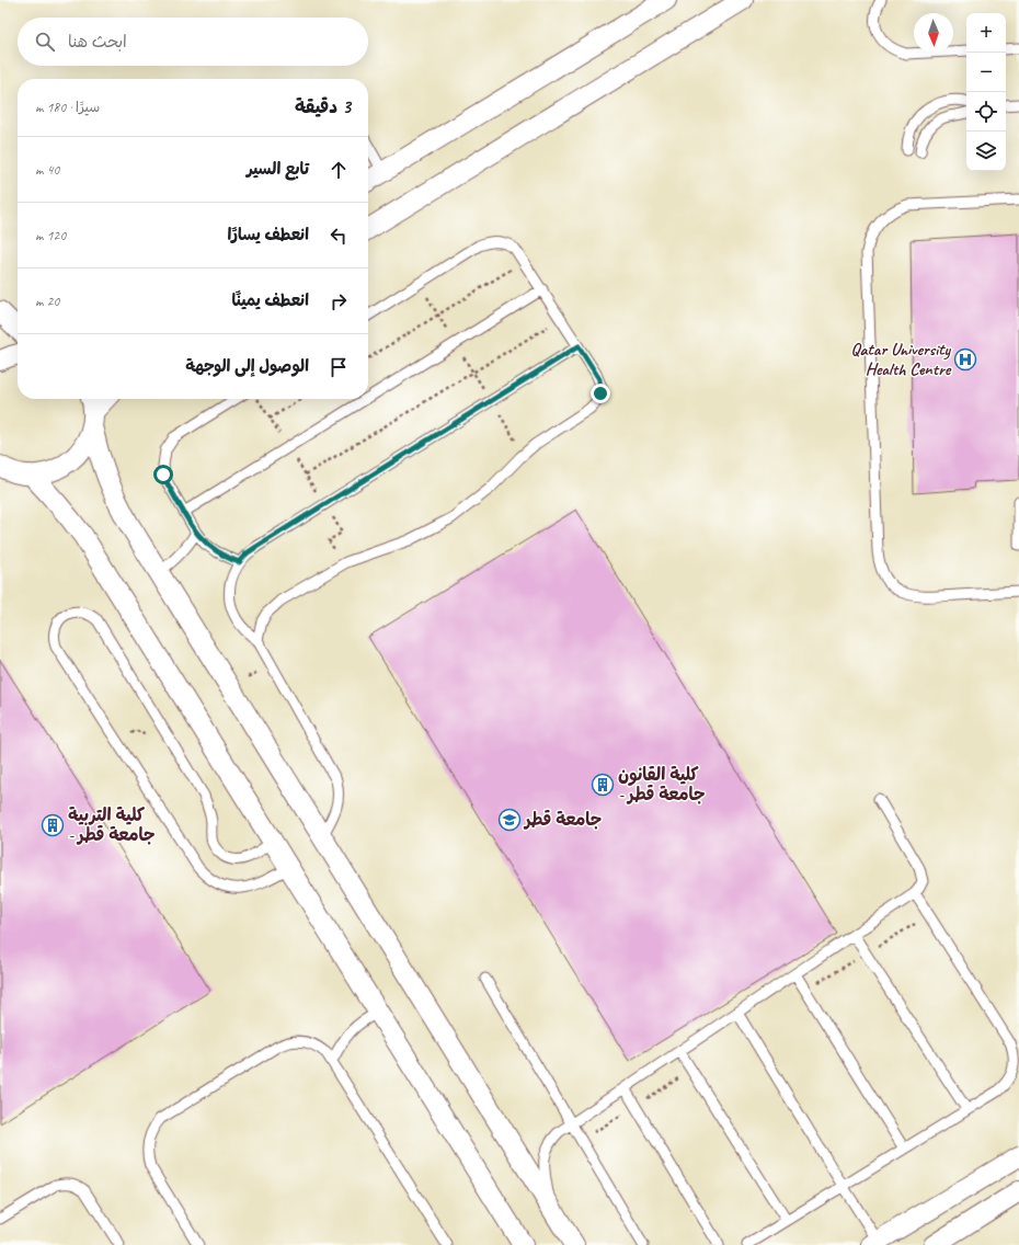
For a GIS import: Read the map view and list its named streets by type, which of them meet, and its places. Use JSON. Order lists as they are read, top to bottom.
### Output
{
  "places": {
    "hospital": ["Qatar University Health Centre"],
    "building": ["كلية القانون - جامعة قطر", "كلية التربية - جامعة قطر"],
    "school or university": ["جامعة قطر"]
  },
  "north": "bottom",
  "page": {
    "map_buttons": ["+", "−"],
    "search": "ابحث هنا",
    "heading": ["3 دقيقة", "سيرًا · 180 m"],
    "list": [
      ["تابع السير", "40 m"],
      ["انعطف يسارًا", "120 m"],
      ["انعطف يمينًا", "20 m"],
      "الوصول إلى الوجهة"
    ]
  }
}
